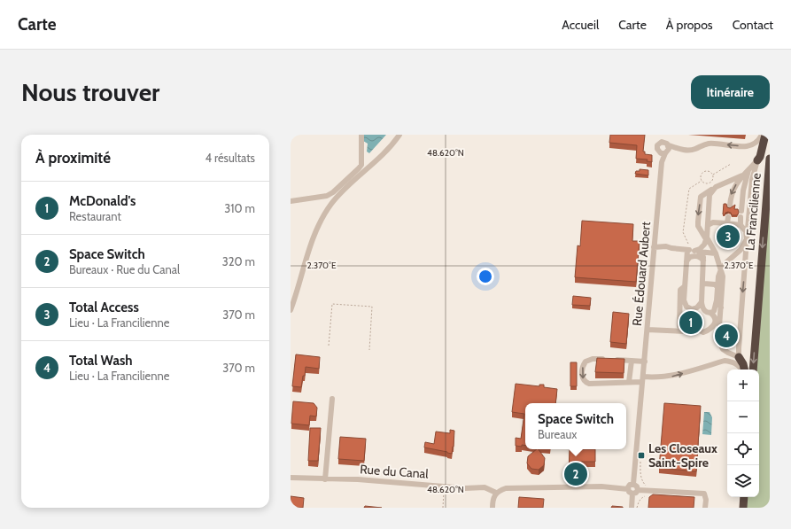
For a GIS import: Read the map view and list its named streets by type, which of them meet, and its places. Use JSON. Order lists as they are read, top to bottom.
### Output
{
  "streets": {
    "highway": ["La Francilienne"],
    "street": ["Rue Édouard Aubert", "Rue du Canal"]
  },
  "crossings": [
    ["Rue Édouard Aubert", "Rue du Canal"]
  ],
  "one_way": ["La Francilienne"],
  "places": {
    "transit": ["Les Closeaux Saint-Spire"]
  },
  "page": {
    "header": "Carte",
    "nav": [
      "Accueil",
      "Carte",
      "À propos",
      "Contact"
    ],
    "buttons": "Itinéraire",
    "title": "Nous trouver",
    "heading": ["À proximité", "4 résultats"],
    "list": [
      {
        "mark": "1",
        "name": "McDonald's",
        "note": "Restaurant",
        "value": "310 m"
      },
      {
        "mark": "2",
        "name": "Space Switch",
        "note": "Bureaux · Rue du Canal",
        "value": "320 m"
      },
      {
        "mark": "3",
        "name": "Total Access",
        "note": "Lieu · La Francilienne",
        "value": "370 m"
      },
      {
        "mark": "4",
        "name": "Total Wash",
        "note": "Lieu · La Francilienne",
        "value": "370 m"
      }
    ],
    "pins": [
      "3",
      "1",
      "4",
      "2"
    ],
    "map_buttons": ["+", "−"],
    "popup": ["Space Switch", "Bureaux"]
  },
  "coordinates": ["48.620°N", "2.370°E"]
}
